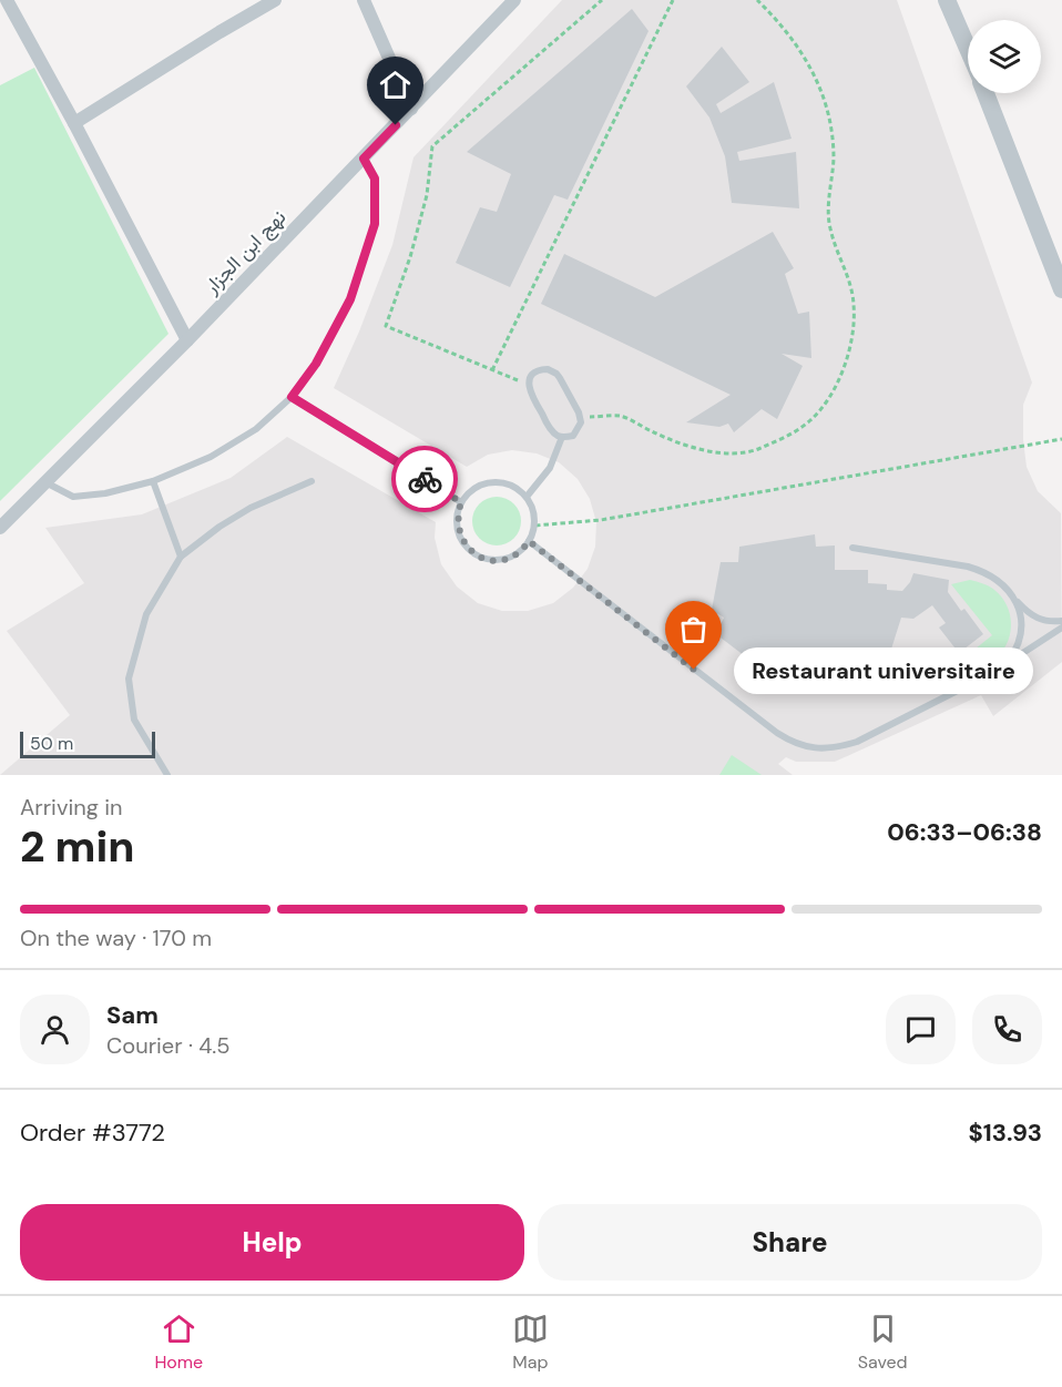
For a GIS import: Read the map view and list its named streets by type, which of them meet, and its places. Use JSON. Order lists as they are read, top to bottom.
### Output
{
  "streets": {
    "street": ["نهج ابن الجزار"]
  },
  "places": ["Restaurant universitaire"],
  "scale_bar": "50 m",
  "page": {
    "bubble": "Restaurant universitaire",
    "scale": "50 m",
    "heading": ["2 min", "Arriving in", "06:33–06:38"],
    "panel": [
      "Sam",
      "Courier · 4.5",
      "Order #3772",
      "$13.93"
    ],
    "bar": "On the way · 170 m",
    "buttons": ["Help", "Share"],
    "tabs": ["Home", "Map", "Saved"]
  }
}
